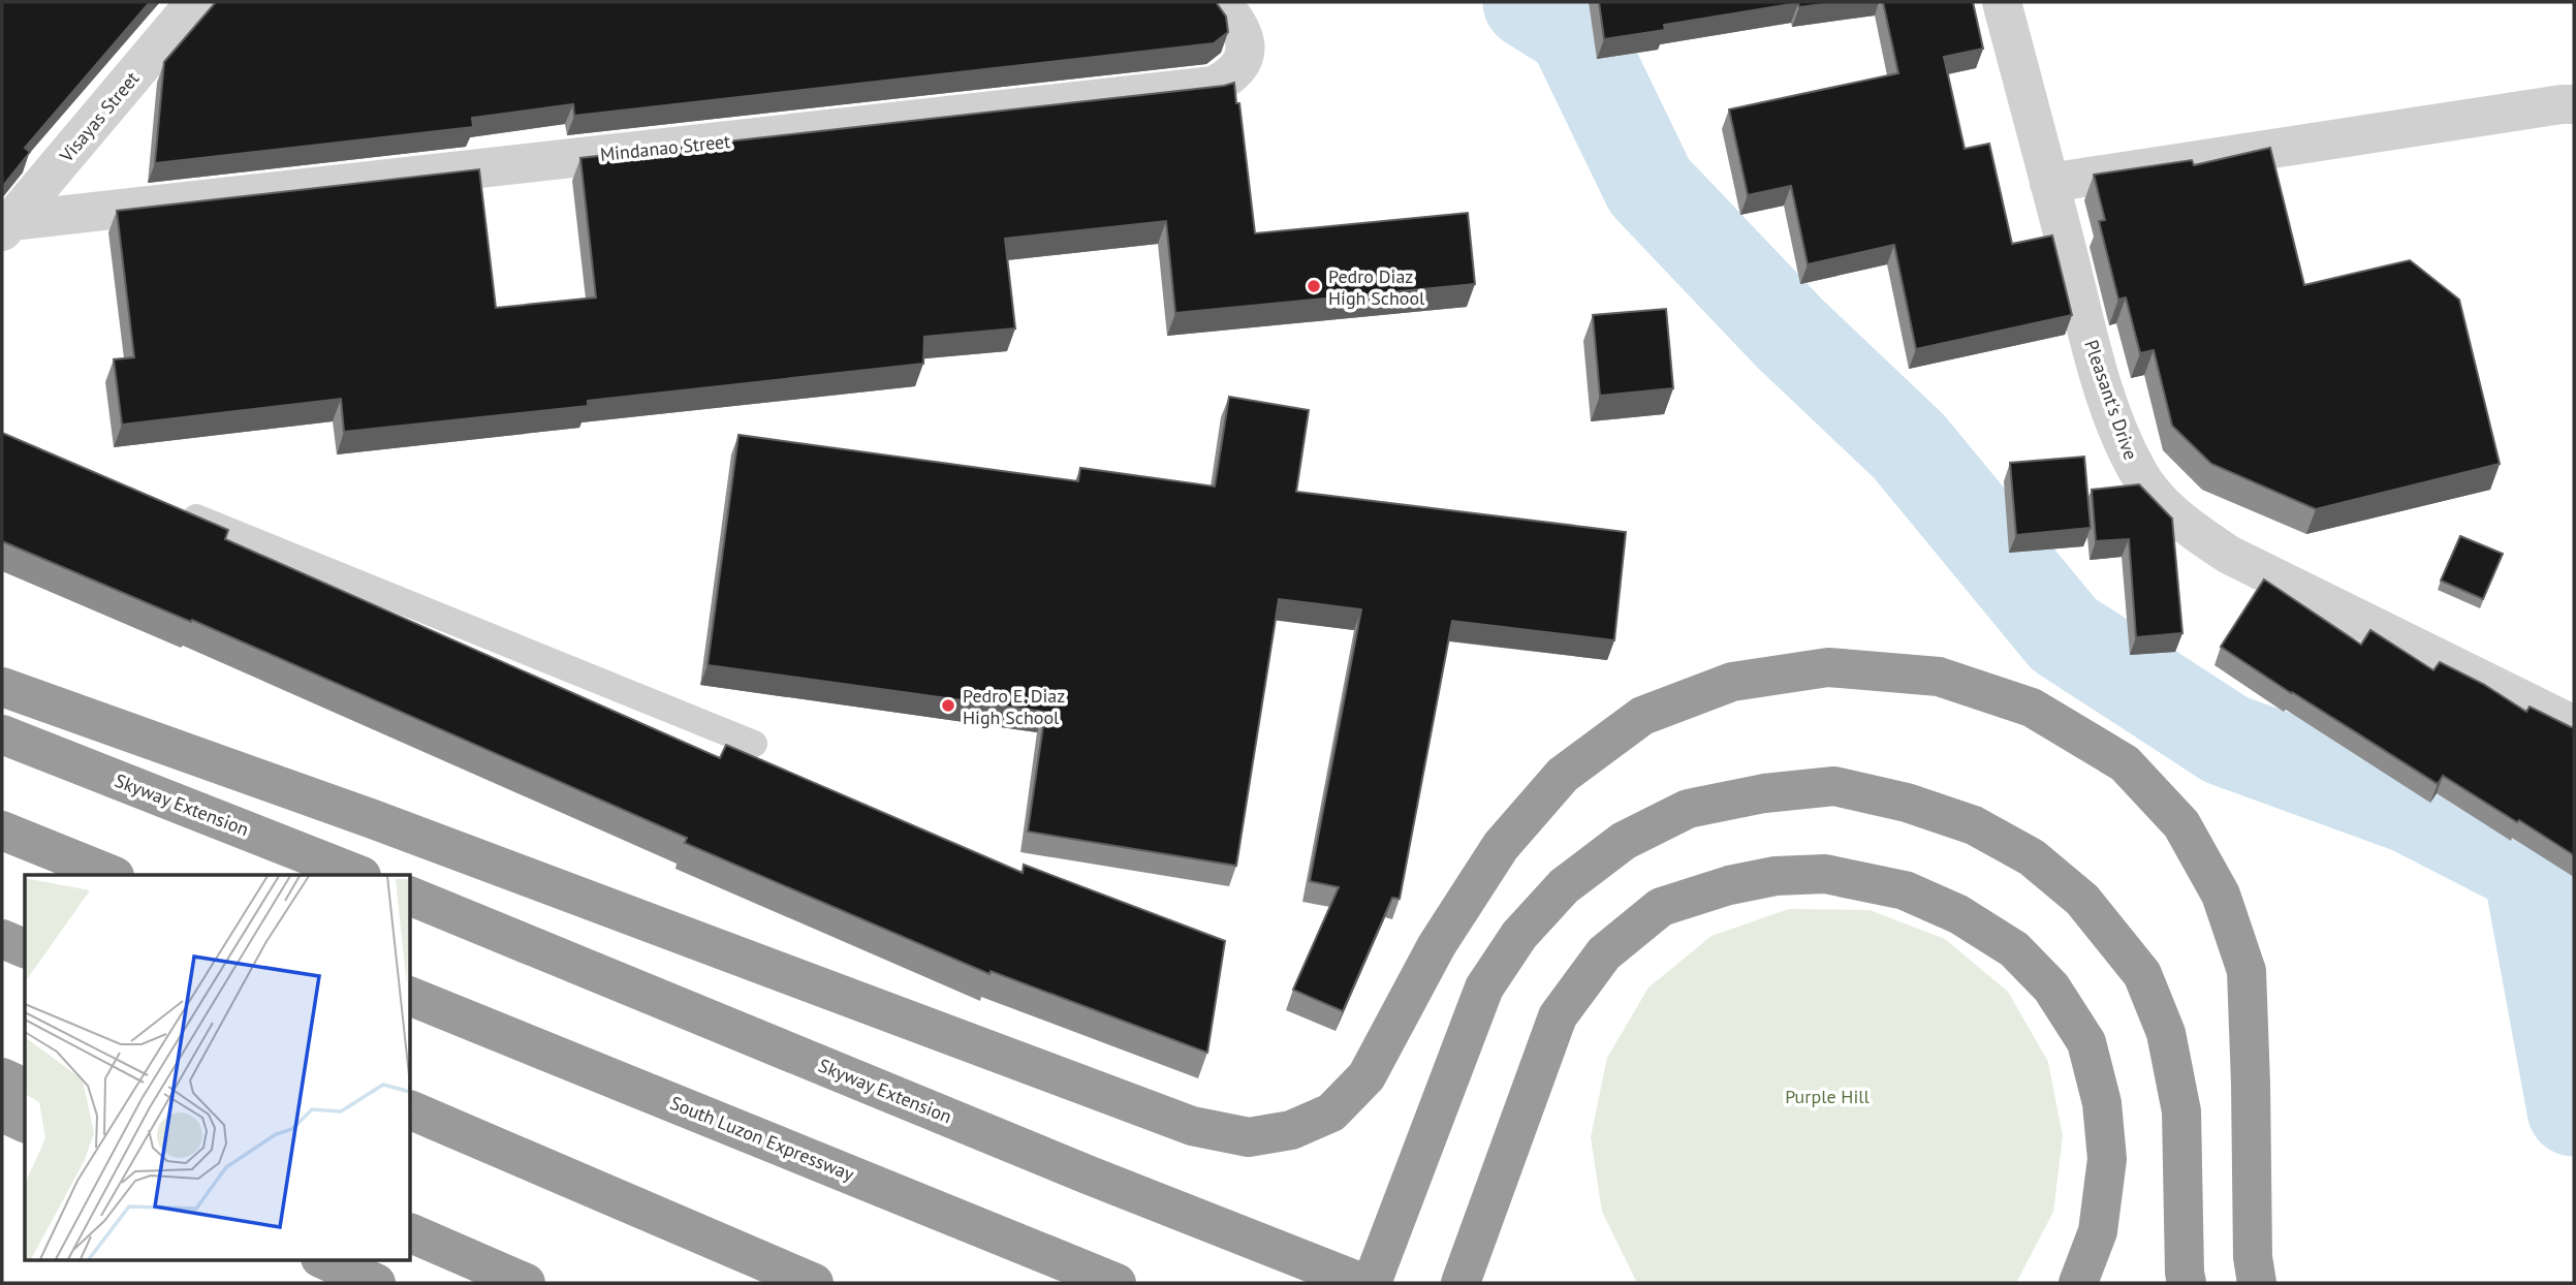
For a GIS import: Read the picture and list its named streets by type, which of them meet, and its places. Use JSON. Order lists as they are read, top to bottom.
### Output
{
  "streets": {
    "highway": ["Skyway Extension", "South Luzon Expressway"],
    "street": ["Visayas Street", "Mindanao Street", "Pleasant's Drive"]
  },
  "crossings": [
    ["Visayas Street", "Mindanao Street"]
  ],
  "parks": ["Purple Hill"],
  "places": ["Pedro Diaz High School", "Pedro E. Diaz High School"]
}
